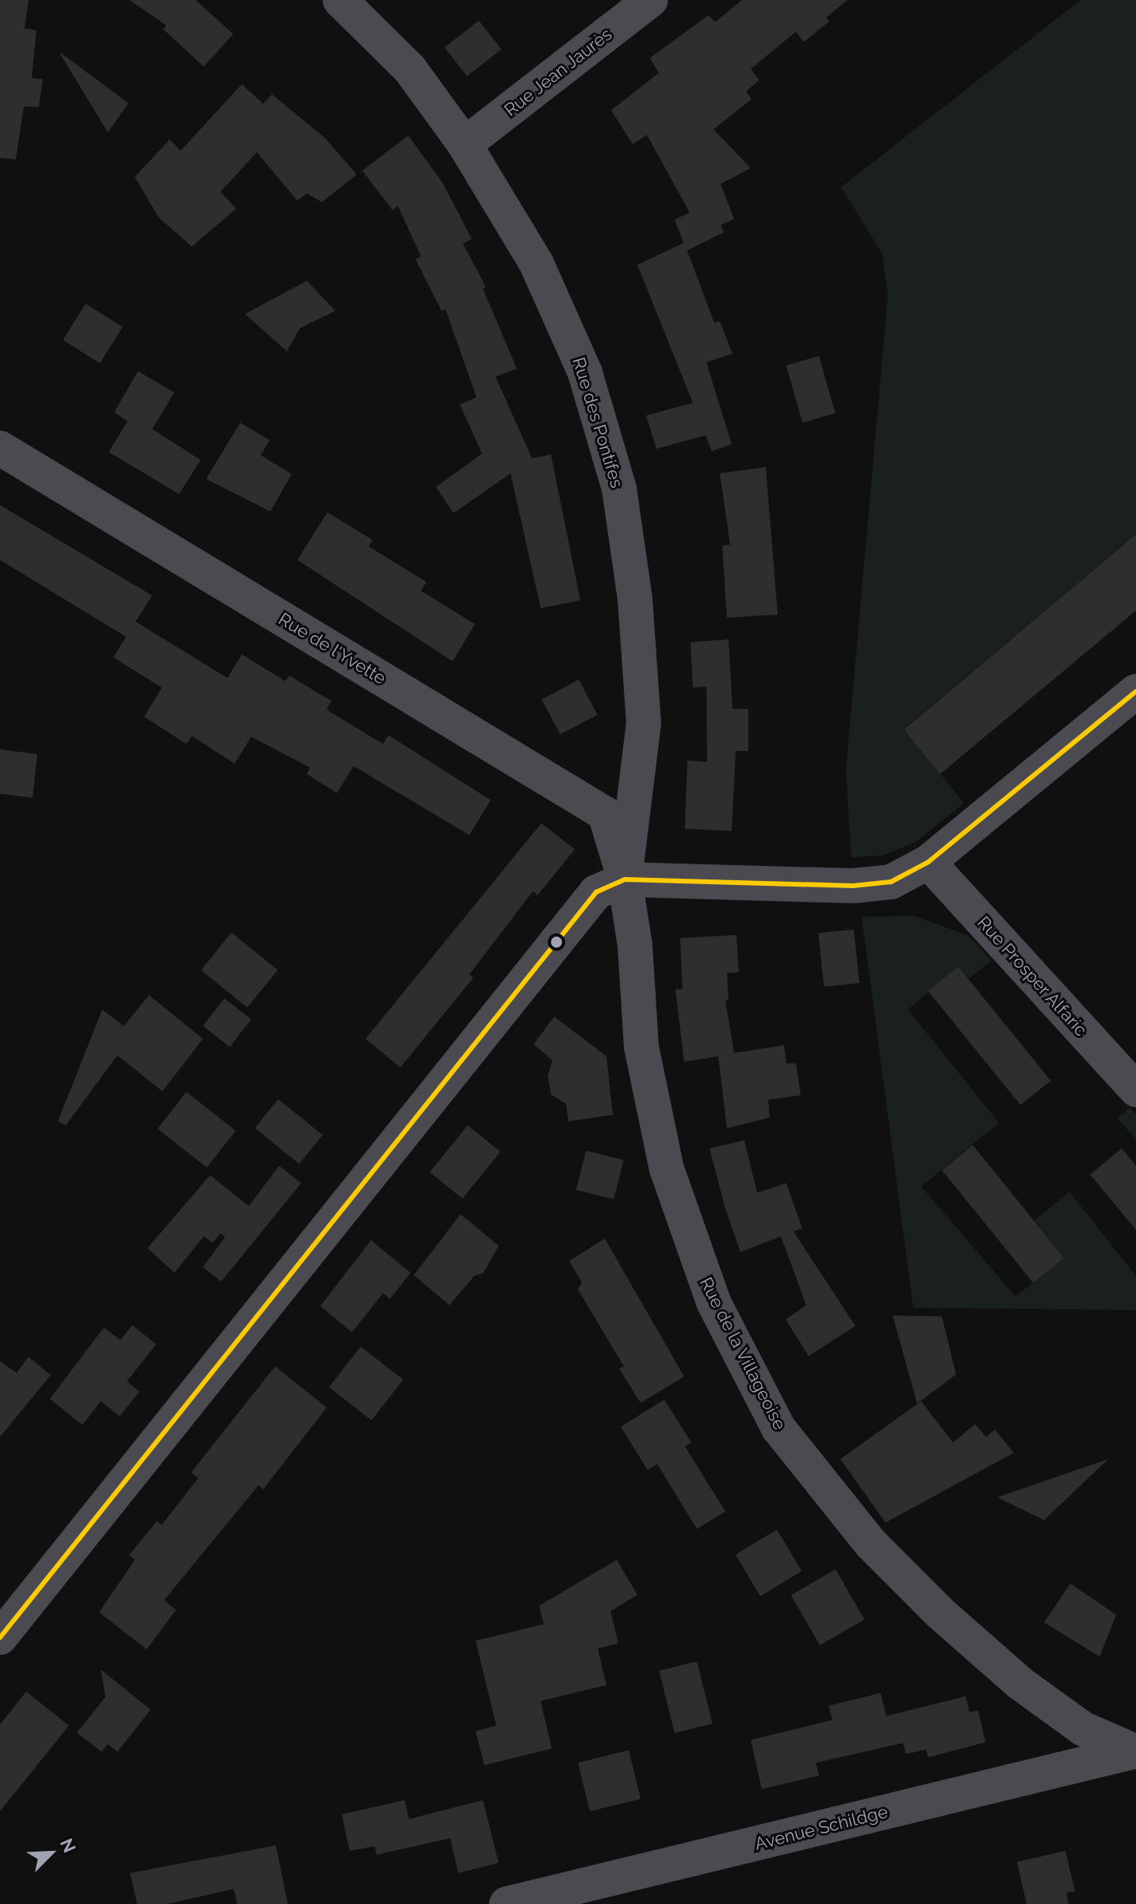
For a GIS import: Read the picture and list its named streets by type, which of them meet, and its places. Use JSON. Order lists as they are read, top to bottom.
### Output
{
  "streets": {
    "street": [
      "Rue Jean Jaurès",
      "Rue des Pontifes",
      "Rue de l'Yvette",
      "Rue Prosper Alfaric",
      "Rue de la Villageoise",
      "Avenue Schildge"
    ]
  },
  "crossings": [
    ["Rue Jean Jaurès", "Rue des Pontifes"],
    ["Rue des Pontifes", "Rue de l'Yvette"],
    ["Rue des Pontifes", "Rue de la Villageoise"],
    ["Rue de l'Yvette", "Rue de la Villageoise"],
    ["Rue de la Villageoise", "Avenue Schildge"]
  ],
  "north": "top right"
}
